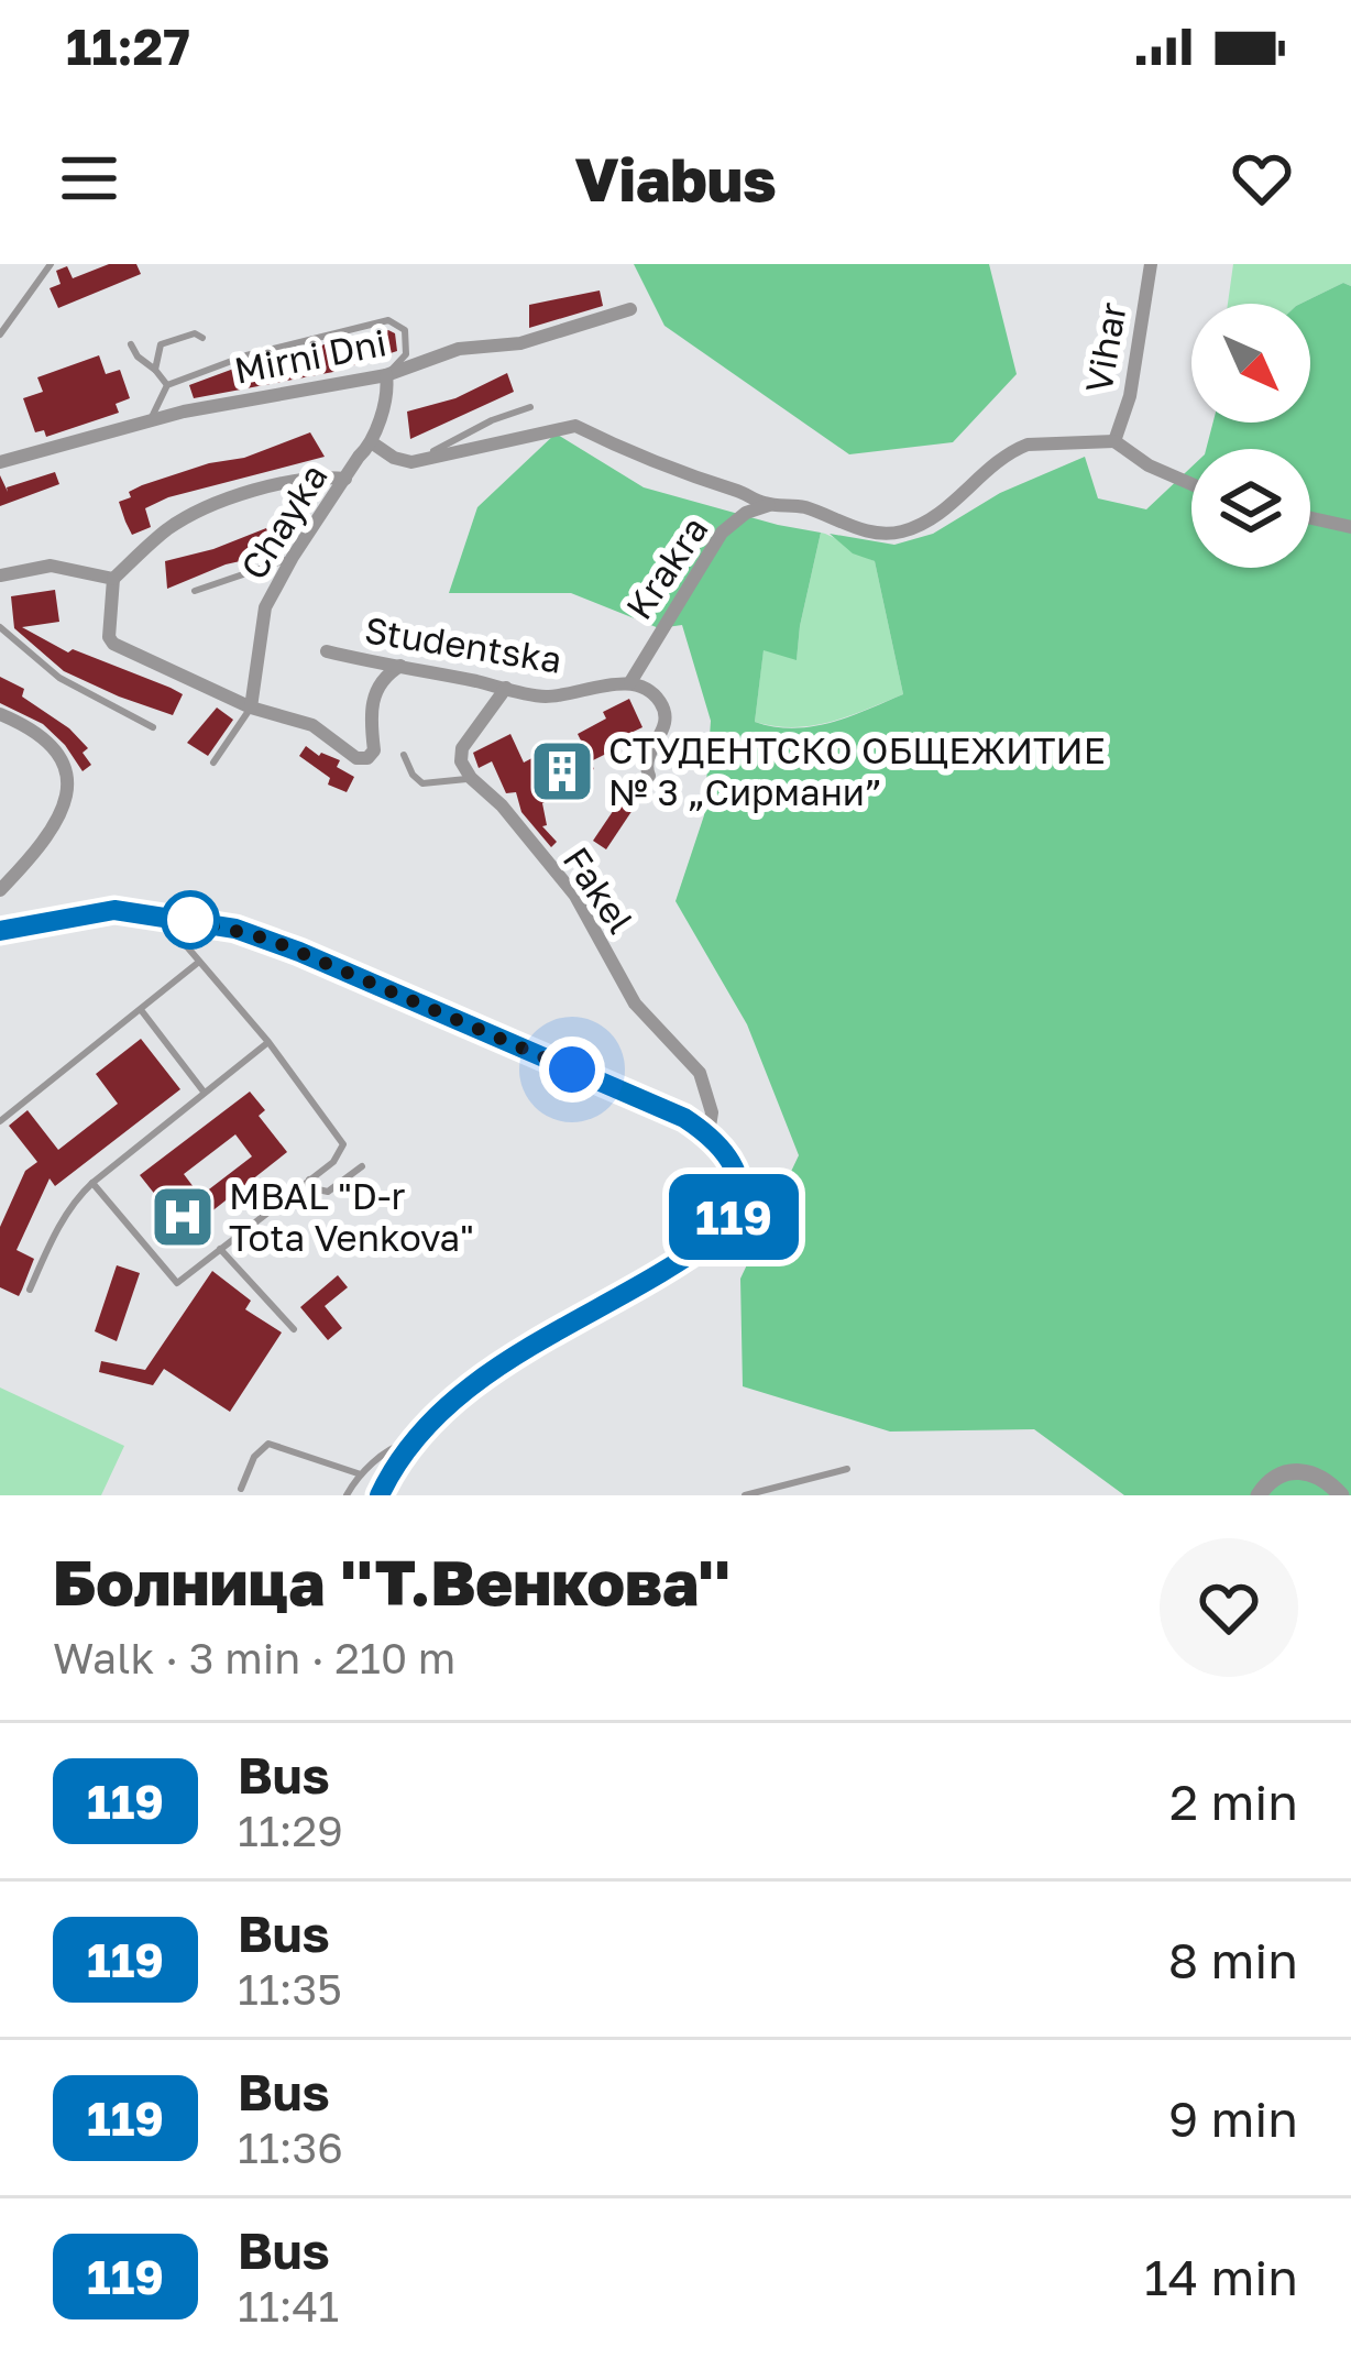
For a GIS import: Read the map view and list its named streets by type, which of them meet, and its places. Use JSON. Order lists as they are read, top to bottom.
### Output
{
  "streets": {
    "street": [
      "Vihar",
      "Mirni Dni",
      "Chayka",
      "Krakra",
      "Studentska",
      "Fakel"
    ]
  },
  "crossings": [
    ["Mirni Dni", "Chayka"],
    ["Krakra", "Studentska"]
  ],
  "places": {
    "building": ["СТУДЕНТСКО ОБЩЕЖИТИЕ № 3 „Сирмани”"],
    "hospital": ["MBAL \"D-r Tota Venkova\""]
  },
  "lines": ["bus line 119"],
  "north": "bottom right",
  "page": {
    "status": "11:27",
    "header": "Viabus",
    "on_map": "119",
    "heading": ["Болница ''Т.Венкова''", "Walk · 3 min · 210 m"],
    "list": [
      {
        "mark": "119",
        "name": "Bus",
        "note": "11:29",
        "value": "2 min"
      },
      {
        "mark": "119",
        "name": "Bus",
        "note": "11:35",
        "value": "8 min"
      },
      {
        "mark": "119",
        "name": "Bus",
        "note": "11:36",
        "value": "9 min"
      },
      {
        "mark": "119",
        "name": "Bus",
        "note": "11:41",
        "value": "14 min"
      }
    ]
  }
}
